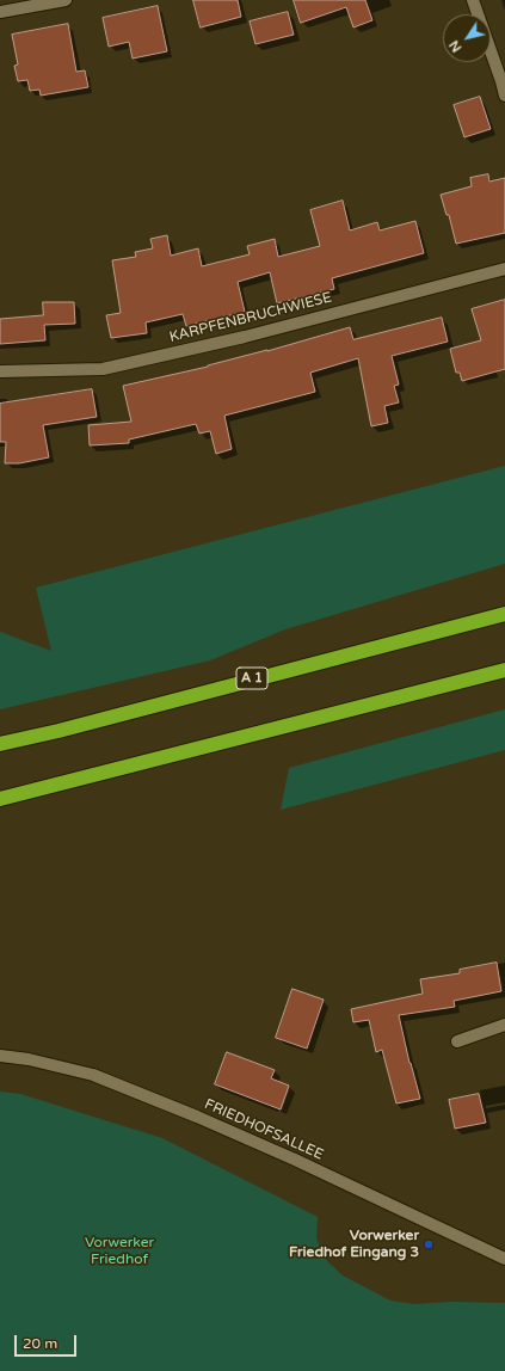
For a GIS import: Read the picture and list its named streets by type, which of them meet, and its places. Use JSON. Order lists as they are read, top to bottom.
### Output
{
  "streets": {
    "highway": ["A 1"],
    "street": ["KARPFENBRUCHWIESE", "FRIEDHOFSALLEE"]
  },
  "parks": ["Vorwerker Friedhof"],
  "places": ["Vorwerker Friedhof Eingang 3"],
  "scale_bar": "20 m",
  "north": "bottom left"
}
